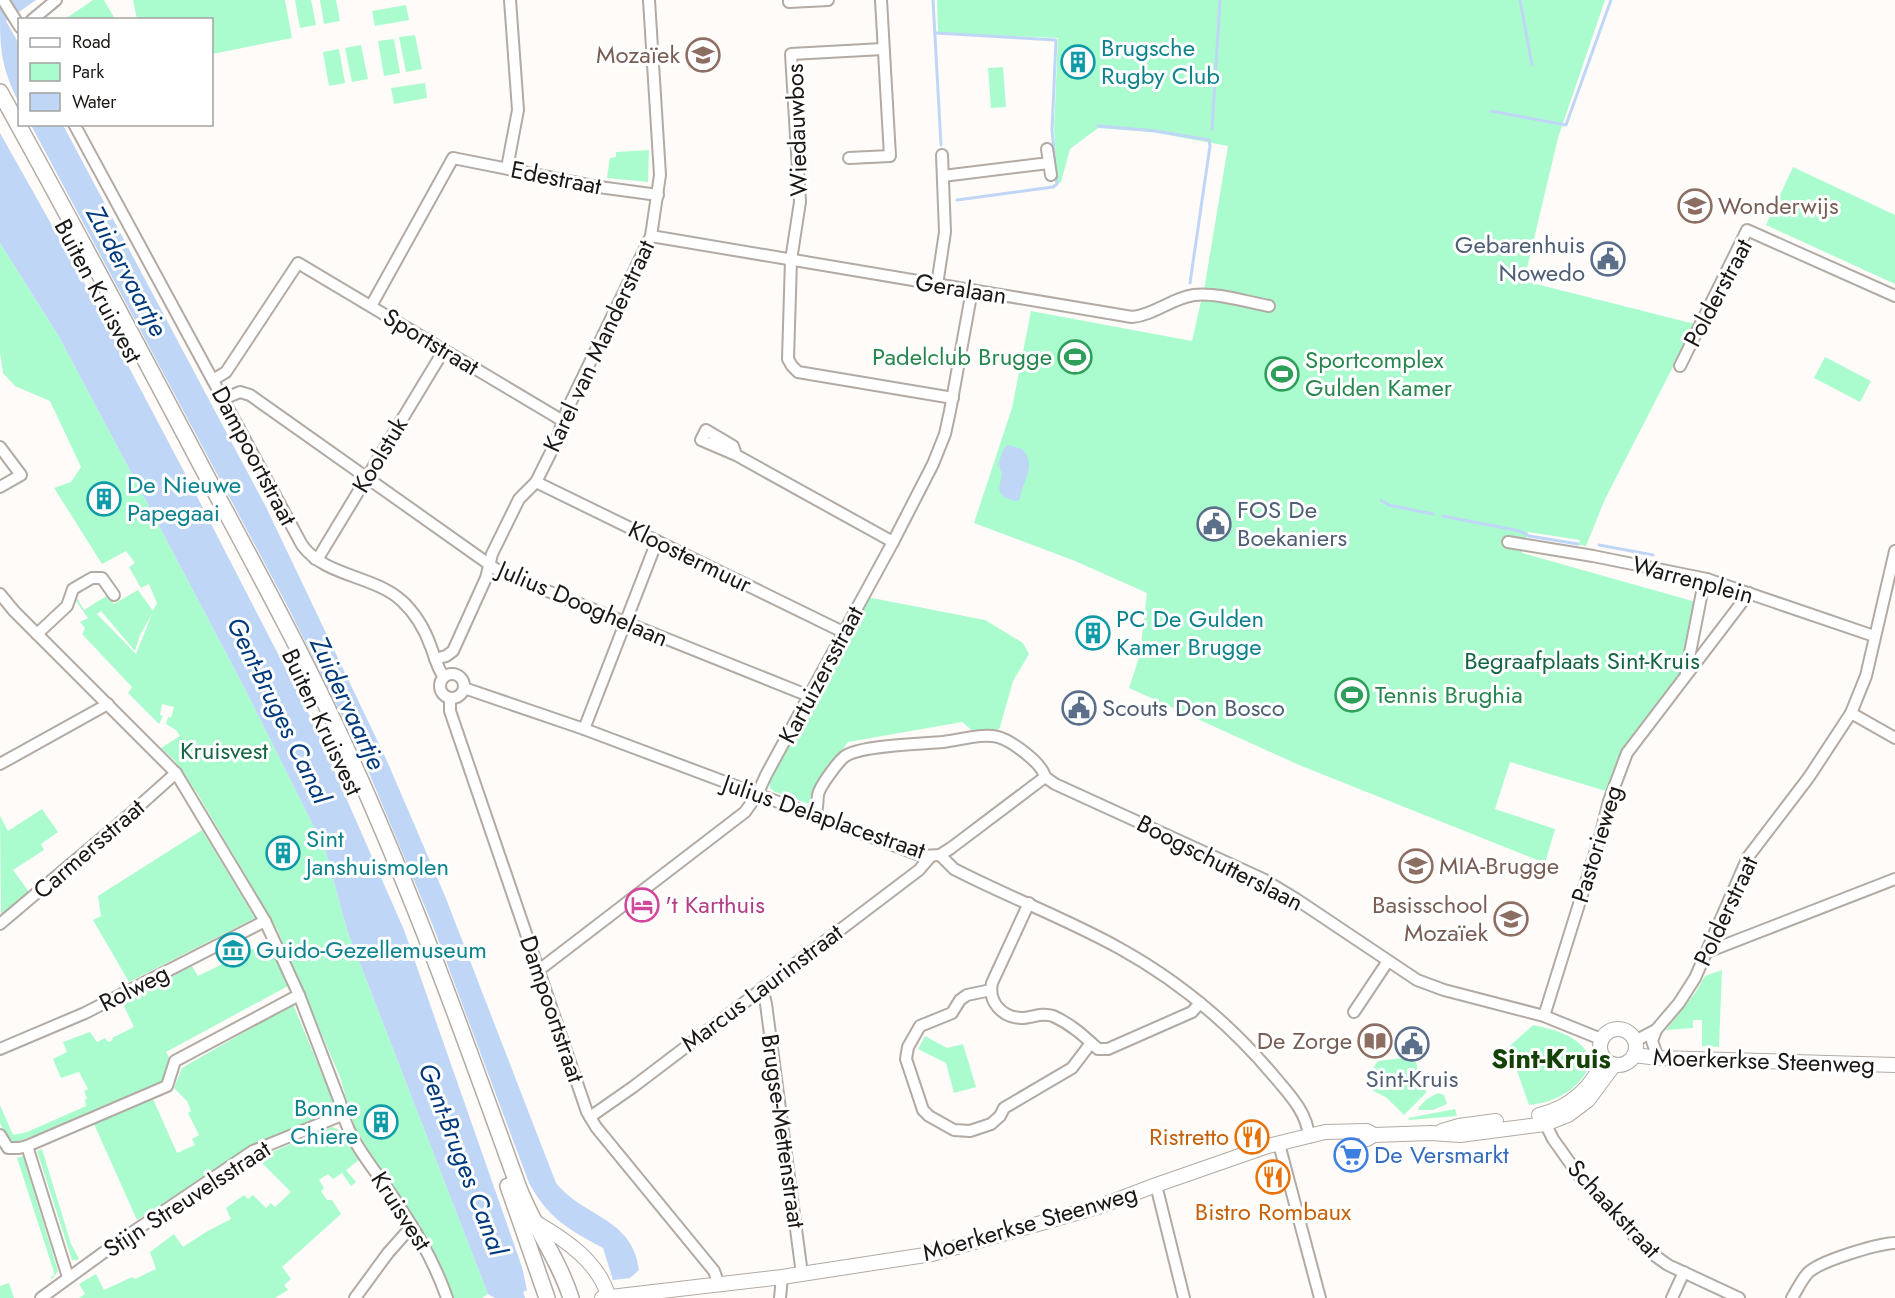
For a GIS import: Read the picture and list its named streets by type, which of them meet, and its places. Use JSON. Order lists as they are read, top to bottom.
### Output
{
  "streets": {
    "main road": ["Buiten Kruisvest"],
    "street": [
      "Wiedauwbos",
      "Edestraat",
      "Geralaan",
      "Polderstraat",
      "Sportstraat",
      "Karel van Manderstraat",
      "Koolstuk",
      "Dampoortstraat",
      "Kloostermuur",
      "Warrenplein",
      "Julius Dooghelaan",
      "Kartuizersstraat",
      "Julius Delaplacestraat",
      "Pastorieweg",
      "Carmersstraat",
      "Boogschutterslaan",
      "Rolweg",
      "Marcus Laurinstraat",
      "Moerkerkse Steenweg",
      "Brugse-Mettenstraat",
      "Stijn Streuvelsstraat",
      "Schaakstraat",
      "Kruisvest"
    ]
  },
  "crossings": [
    ["Wiedauwbos", "Geralaan"],
    ["Edestraat", "Sportstraat"],
    ["Edestraat", "Karel van Manderstraat"],
    ["Geralaan", "Karel van Manderstraat"],
    ["Geralaan", "Kartuizersstraat"],
    ["Polderstraat", "Warrenplein"],
    ["Polderstraat", "Boogschutterslaan"],
    ["Polderstraat", "Moerkerkse Steenweg"],
    ["Sportstraat", "Karel van Manderstraat"],
    ["Sportstraat", "Koolstuk"],
    ["Sportstraat", "Dampoortstraat"],
    ["Karel van Manderstraat", "Dampoortstraat"],
    ["Karel van Manderstraat", "Kloostermuur"],
    ["Karel van Manderstraat", "Julius Dooghelaan"],
    ["Koolstuk", "Dampoortstraat"],
    ["Koolstuk", "Julius Dooghelaan"],
    ["Dampoortstraat", "Julius Dooghelaan"],
    ["Dampoortstraat", "Kartuizersstraat"],
    ["Dampoortstraat", "Julius Delaplacestraat"],
    ["Dampoortstraat", "Marcus Laurinstraat"],
    ["Dampoortstraat", "Moerkerkse Steenweg"],
    ["Kloostermuur", "Kartuizersstraat"],
    ["Warrenplein", "Pastorieweg"],
    ["Julius Dooghelaan", "Kartuizersstraat"],
    ["Kartuizersstraat", "Julius Delaplacestraat"],
    ["Julius Delaplacestraat", "Marcus Laurinstraat"],
    ["Julius Delaplacestraat", "Moerkerkse Steenweg"],
    ["Pastorieweg", "Boogschutterslaan"],
    ["Carmersstraat", "Kruisvest"],
    ["Boogschutterslaan", "Marcus Laurinstraat"],
    ["Boogschutterslaan", "Moerkerkse Steenweg"],
    ["Rolweg", "Kruisvest"],
    ["Marcus Laurinstraat", "Brugse-Mettenstraat"],
    ["Moerkerkse Steenweg", "Brugse-Mettenstraat"],
    ["Moerkerkse Steenweg", "Schaakstraat"],
    ["Stijn Streuvelsstraat", "Kruisvest"]
  ],
  "districts": ["Sint-Kruis"],
  "water": ["Zuidervaartje", "Gent-Bruges Canal"],
  "parks": ["Begraafplaats Sint-Kruis", "Kruisvest"],
  "places": {
    "school or university": [
      "Mozaïek",
      "Wonderwijs",
      "MIA-Brugge",
      "Basisschool Mozaïek"
    ],
    "building": [
      "Brugsche Rugby Club",
      "De Nieuwe Papegaai",
      "PC De Gulden Kamer Brugge",
      "Sint Janshuismolen",
      "Bonne Chiere"
    ],
    "public building": [
      "Gebarenhuis Nowedo",
      "FOS De Boekaniers",
      "Scouts Don Bosco",
      "Sint-Kruis"
    ],
    "sports": ["Padelclub Brugge", "Sportcomplex Gulden Kamer", "Tennis Brughia"],
    "hotel": ["'t Karthuis"],
    "museum": ["Guido-Gezellemuseum"],
    "library": ["De Zorge"],
    "restaurant": ["Ristretto", "Bistro Rombaux"],
    "supermarket": ["De Versmarkt"]
  },
  "legend": ["Road", "Park", "Water"]
}
